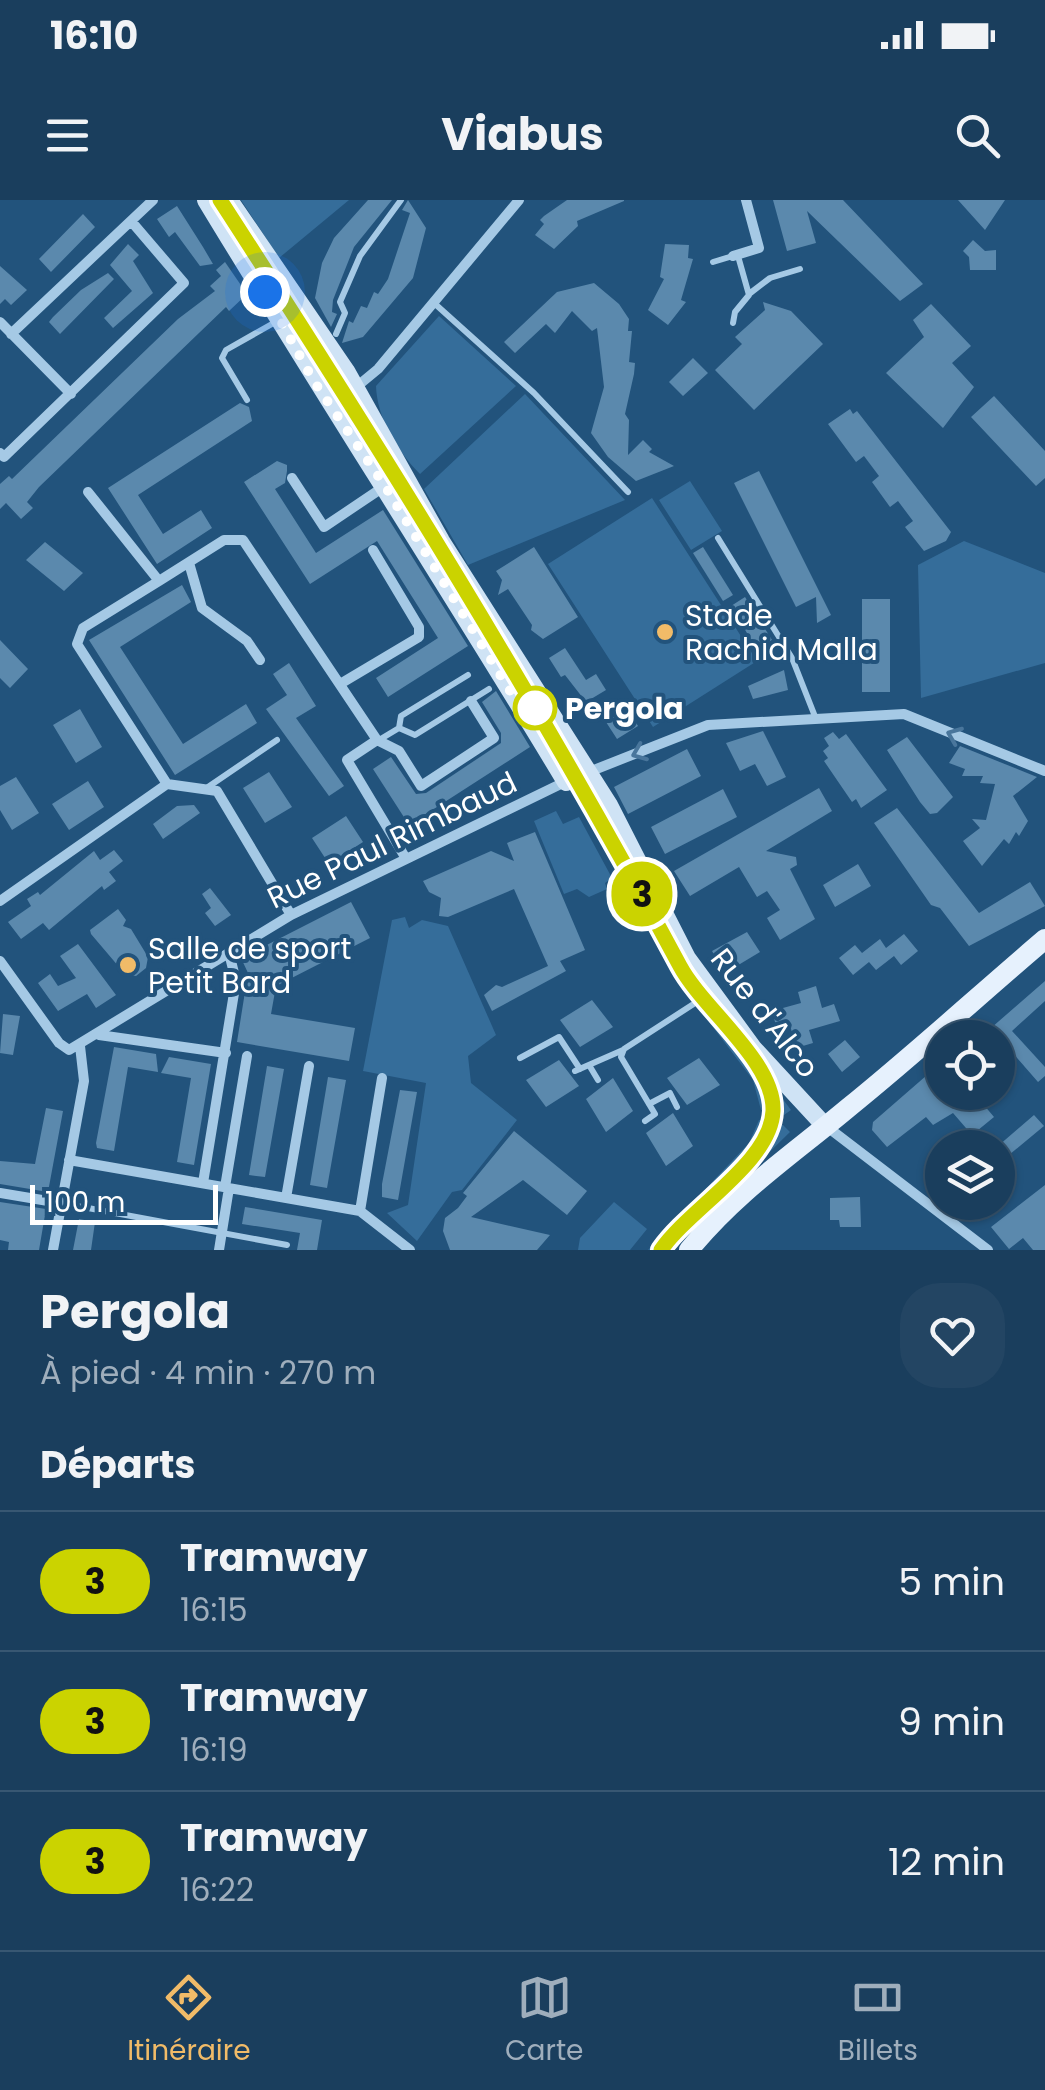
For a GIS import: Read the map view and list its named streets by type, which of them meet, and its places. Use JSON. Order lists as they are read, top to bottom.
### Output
{
  "streets": {
    "street": ["Rue Paul Rimbaud", "Rue d'Alco"]
  },
  "crossings": [
    ["Rue Paul Rimbaud", "Rue d'Alco"]
  ],
  "one_way": ["Rue Paul Rimbaud"],
  "places": ["Stade Rachid Malla", "Pergola", "Salle de sport Petit Bard"],
  "lines": ["tram line 3"],
  "scale_bar": "100 m",
  "page": {
    "status": "16:10",
    "header": "Viabus",
    "on_map": "3",
    "scale": "100 m",
    "heading": [
      ["Pergola", "À pied · 4 min · 270 m"],
      "Départs"
    ],
    "list": [
      {
        "mark": "3",
        "name": "Tramway",
        "note": "16:15",
        "value": "5 min"
      },
      {
        "mark": "3",
        "name": "Tramway",
        "note": "16:19",
        "value": "9 min"
      },
      {
        "mark": "3",
        "name": "Tramway",
        "note": "16:22",
        "value": "12 min"
      }
    ],
    "tabs": ["Itinéraire", "Carte", "Billets"]
  }
}
